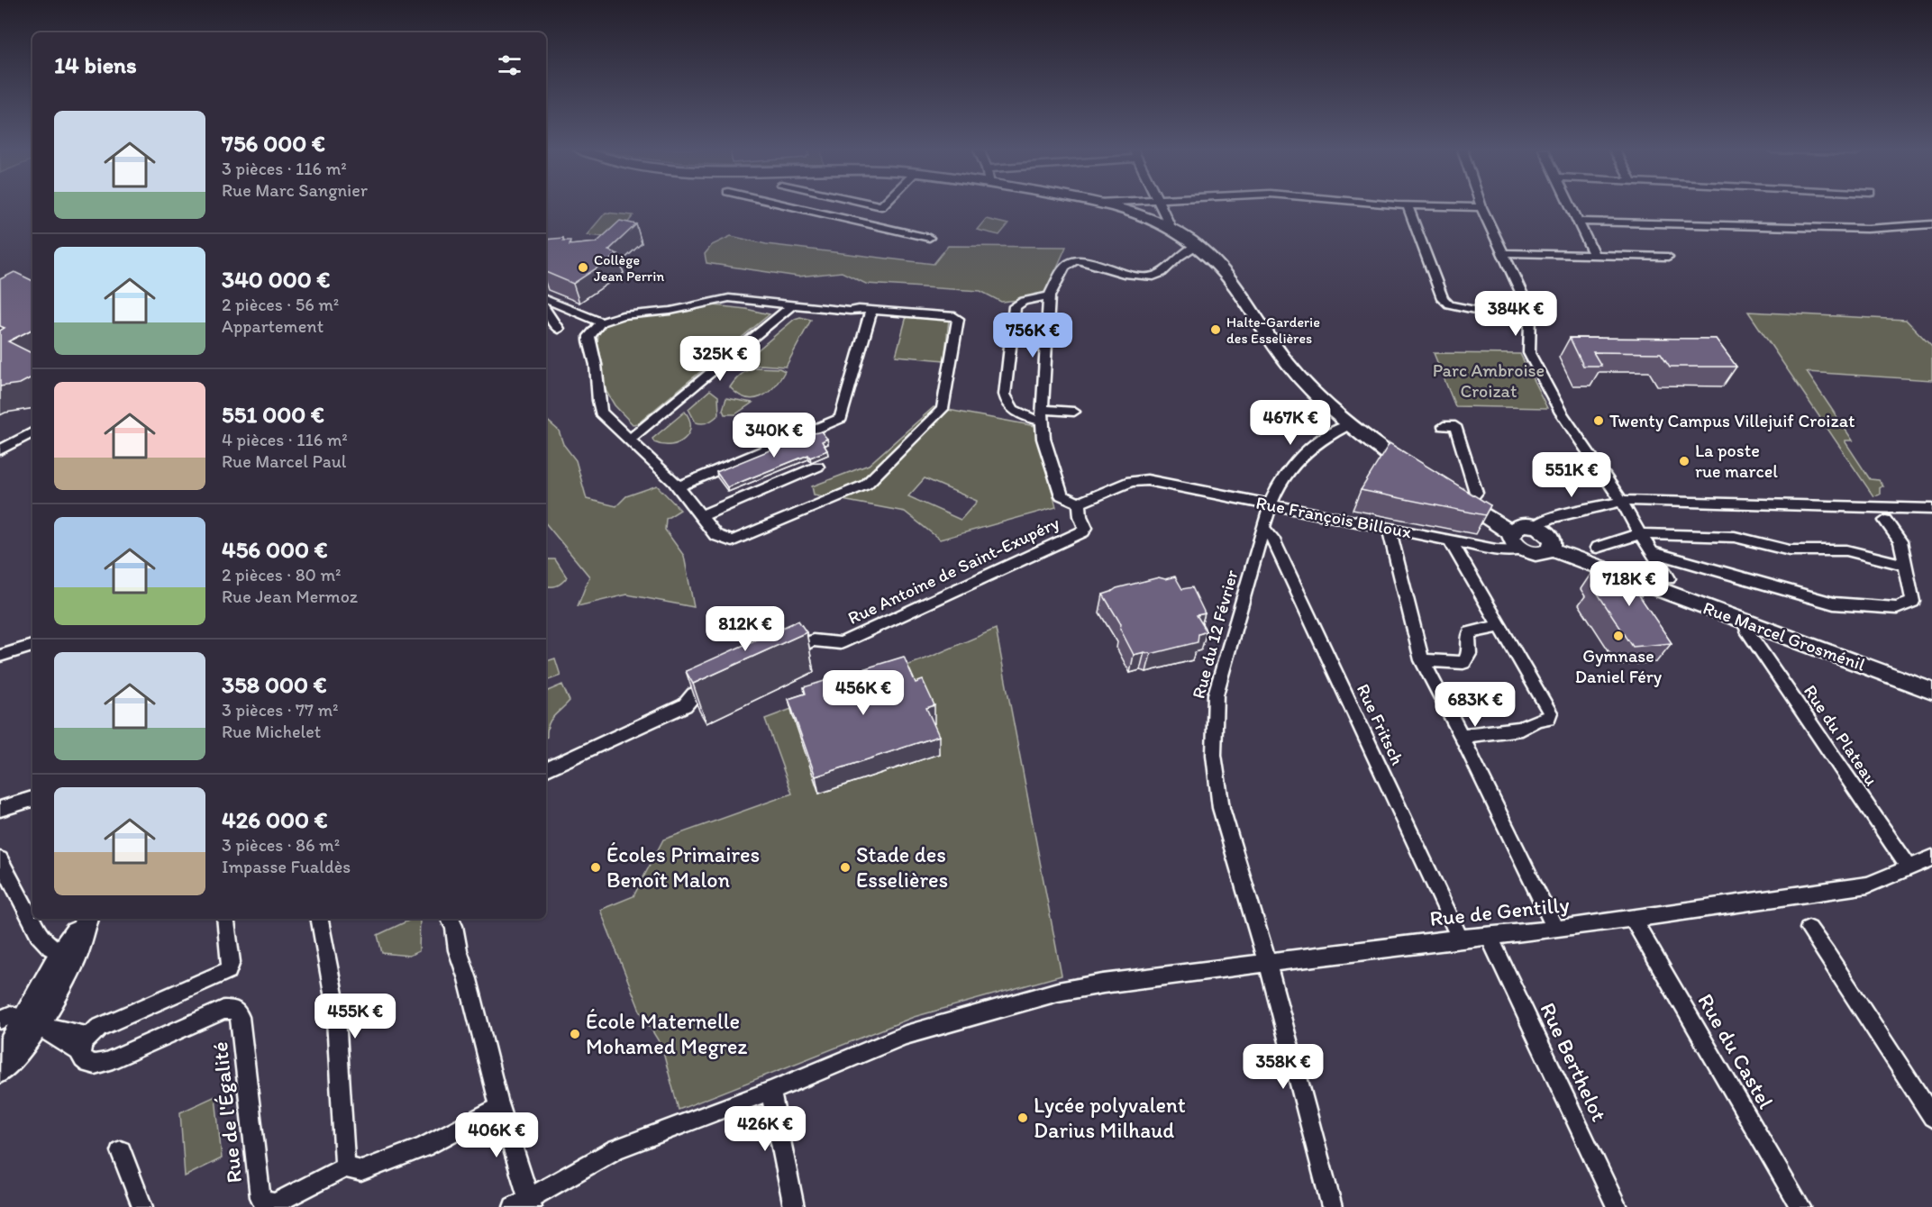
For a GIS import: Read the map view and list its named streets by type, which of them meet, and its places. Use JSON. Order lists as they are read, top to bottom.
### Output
{
  "streets": {
    "street": [
      "Rue François Billoux",
      "Rue Antoine de Saint-Exupéry",
      "Rue du 12 Février",
      "Rue Marcel Grosménil",
      "Rue Fritsch",
      "Rue du Plateau",
      "Rue de Gentilly",
      "Rue du Castel",
      "Rue Berthelot",
      "Rue de l'Égalité"
    ]
  },
  "crossings": [
    ["Rue François Billoux", "Rue Antoine de Saint-Exupéry"],
    ["Rue François Billoux", "Rue du 12 Février"],
    ["Rue du 12 Février", "Rue Fritsch"],
    ["Rue du 12 Février", "Rue de Gentilly"],
    ["Rue Marcel Grosménil", "Rue du Plateau"],
    ["Rue Fritsch", "Rue de Gentilly"],
    ["Rue du Plateau", "Rue de Gentilly"],
    ["Rue de Gentilly", "Rue du Castel"],
    ["Rue de Gentilly", "Rue Berthelot"]
  ],
  "parks": ["Parc Ambroise Croizat"],
  "places": [
    "Collège Jean Perrin",
    "Halte-Garderie des Esselières",
    "Twenty Campus Villejuif Croizat",
    "La poste rue marcel",
    "Gymnase Daniel Féry",
    "Écoles Primaires Benoît Malon",
    "Stade des Esselières",
    "École Maternelle Mohamed Megrez",
    "Lycée polyvalent Darius Milhaud"
  ],
  "page": {
    "heading": "14 biens",
    "list": [
      {
        "name": "756 000 €",
        "note": "3 pièces · 116 m² · Rue Marc Sangnier"
      },
      {
        "name": "340 000 €",
        "note": "2 pièces · 56 m² · Appartement"
      },
      {
        "name": "551 000 €",
        "note": "4 pièces · 116 m² · Rue Marcel Paul"
      },
      {
        "name": "456 000 €",
        "note": "2 pièces · 80 m² · Rue Jean Mermoz"
      },
      {
        "name": "358 000 €",
        "note": "3 pièces · 77 m² · Rue Michelet"
      },
      {
        "name": "426 000 €",
        "note": "3 pièces · 86 m² · Impasse Fualdès"
      }
    ],
    "price": [
      "384K €",
      "756K €",
      "325K €",
      "467K €",
      "340K €",
      "551K €",
      "718K €",
      "812K €",
      "456K €",
      "683K €",
      "455K €",
      "358K €",
      "426K €",
      "406K €"
    ]
  }
}
